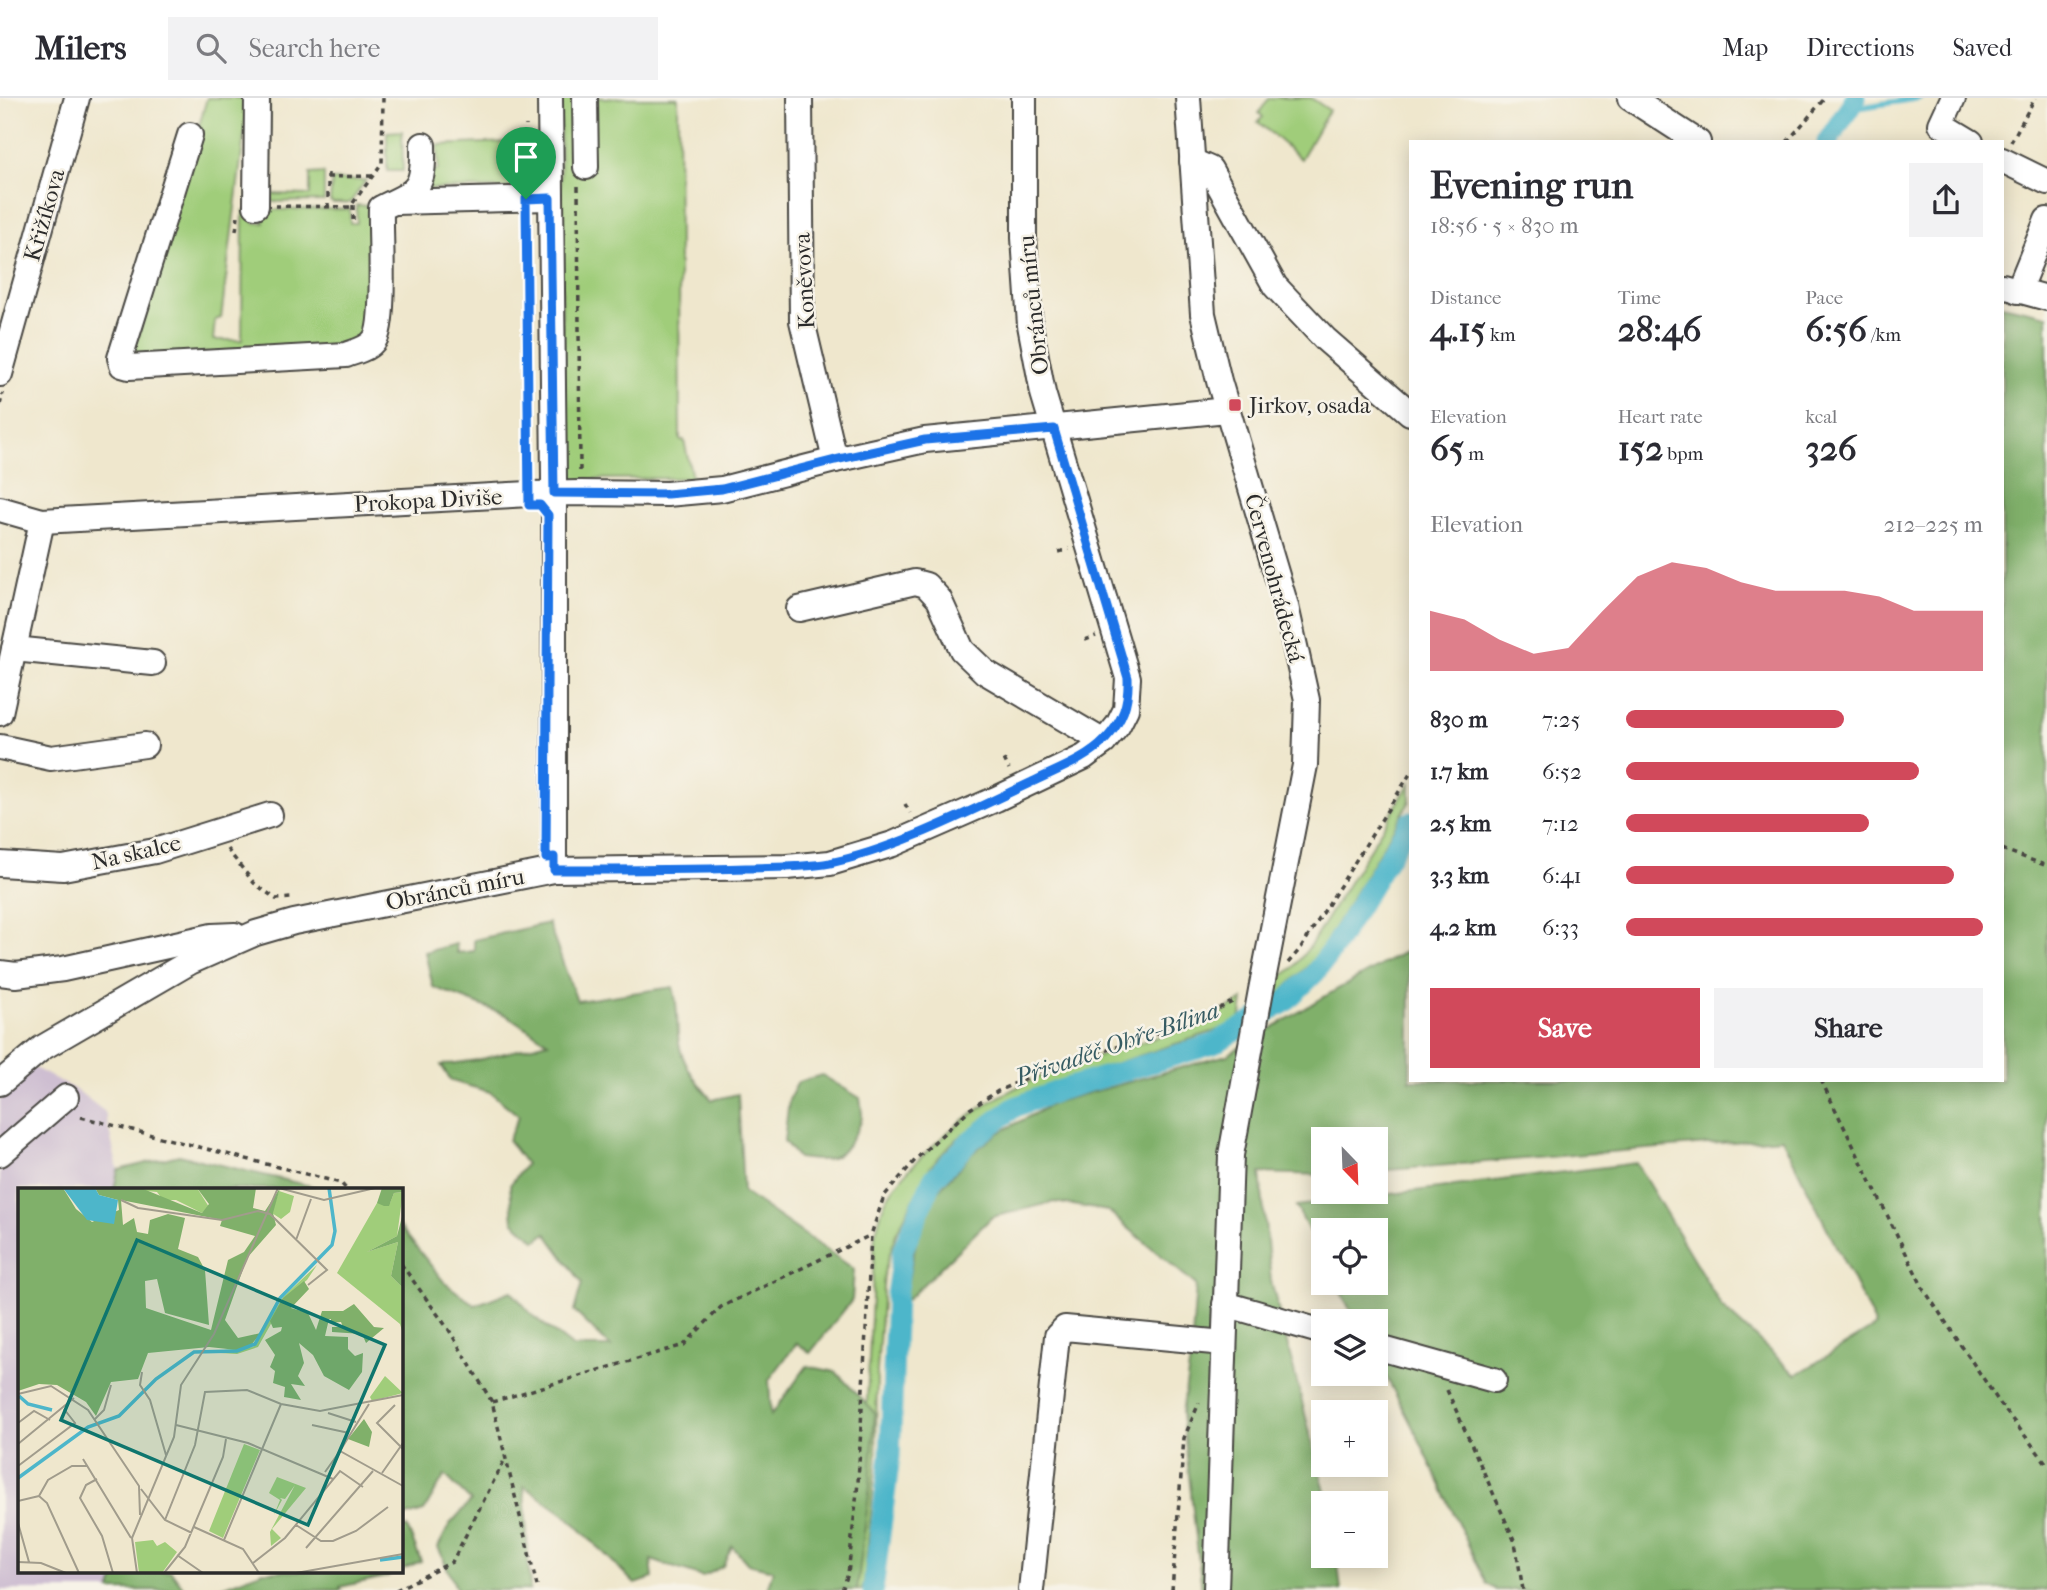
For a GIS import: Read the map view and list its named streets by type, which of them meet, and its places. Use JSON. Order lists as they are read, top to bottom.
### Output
{
  "streets": {
    "street": [
      "Křižíkova",
      "Koněvova",
      "Obránců míru",
      "Prokopa Diviše",
      "Červenohrádecká",
      "Na skalce"
    ]
  },
  "crossings": [
    ["Koněvova", "Prokopa Diviše"],
    ["Obránců míru", "Prokopa Diviše"],
    ["Prokopa Diviše", "Červenohrádecká"]
  ],
  "water": ["Přivaděč Ohře-Bílina"],
  "places": {
    "transit": ["Jirkov, osada"]
  },
  "north": "bottom right",
  "page": {
    "header": "Milers",
    "search": "Search here",
    "nav": ["Map", "Directions", "Saved"],
    "heading": ["Evening run", "18:56 · 5 × 830 m"],
    "stats": [
      ["Distance", "4.15 km"],
      ["Time", "28:46"],
      ["Pace", "6:56 /km"],
      ["Elevation", "65 m"],
      ["Heart rate", "152 bpm"],
      ["kcal", "326"]
    ],
    "chart": ["Elevation", "212–225 m"],
    "list": [
      {
        "name": "830 m",
        "note": "7:25"
      },
      {
        "name": "1.7 km",
        "note": "6:52"
      },
      {
        "name": "2.5 km",
        "note": "7:12"
      },
      {
        "name": "3.3 km",
        "note": "6:41"
      },
      {
        "name": "4.2 km",
        "note": "6:33"
      }
    ],
    "buttons": ["Save", "Share"],
    "map_buttons": ["+", "−"]
  }
}
